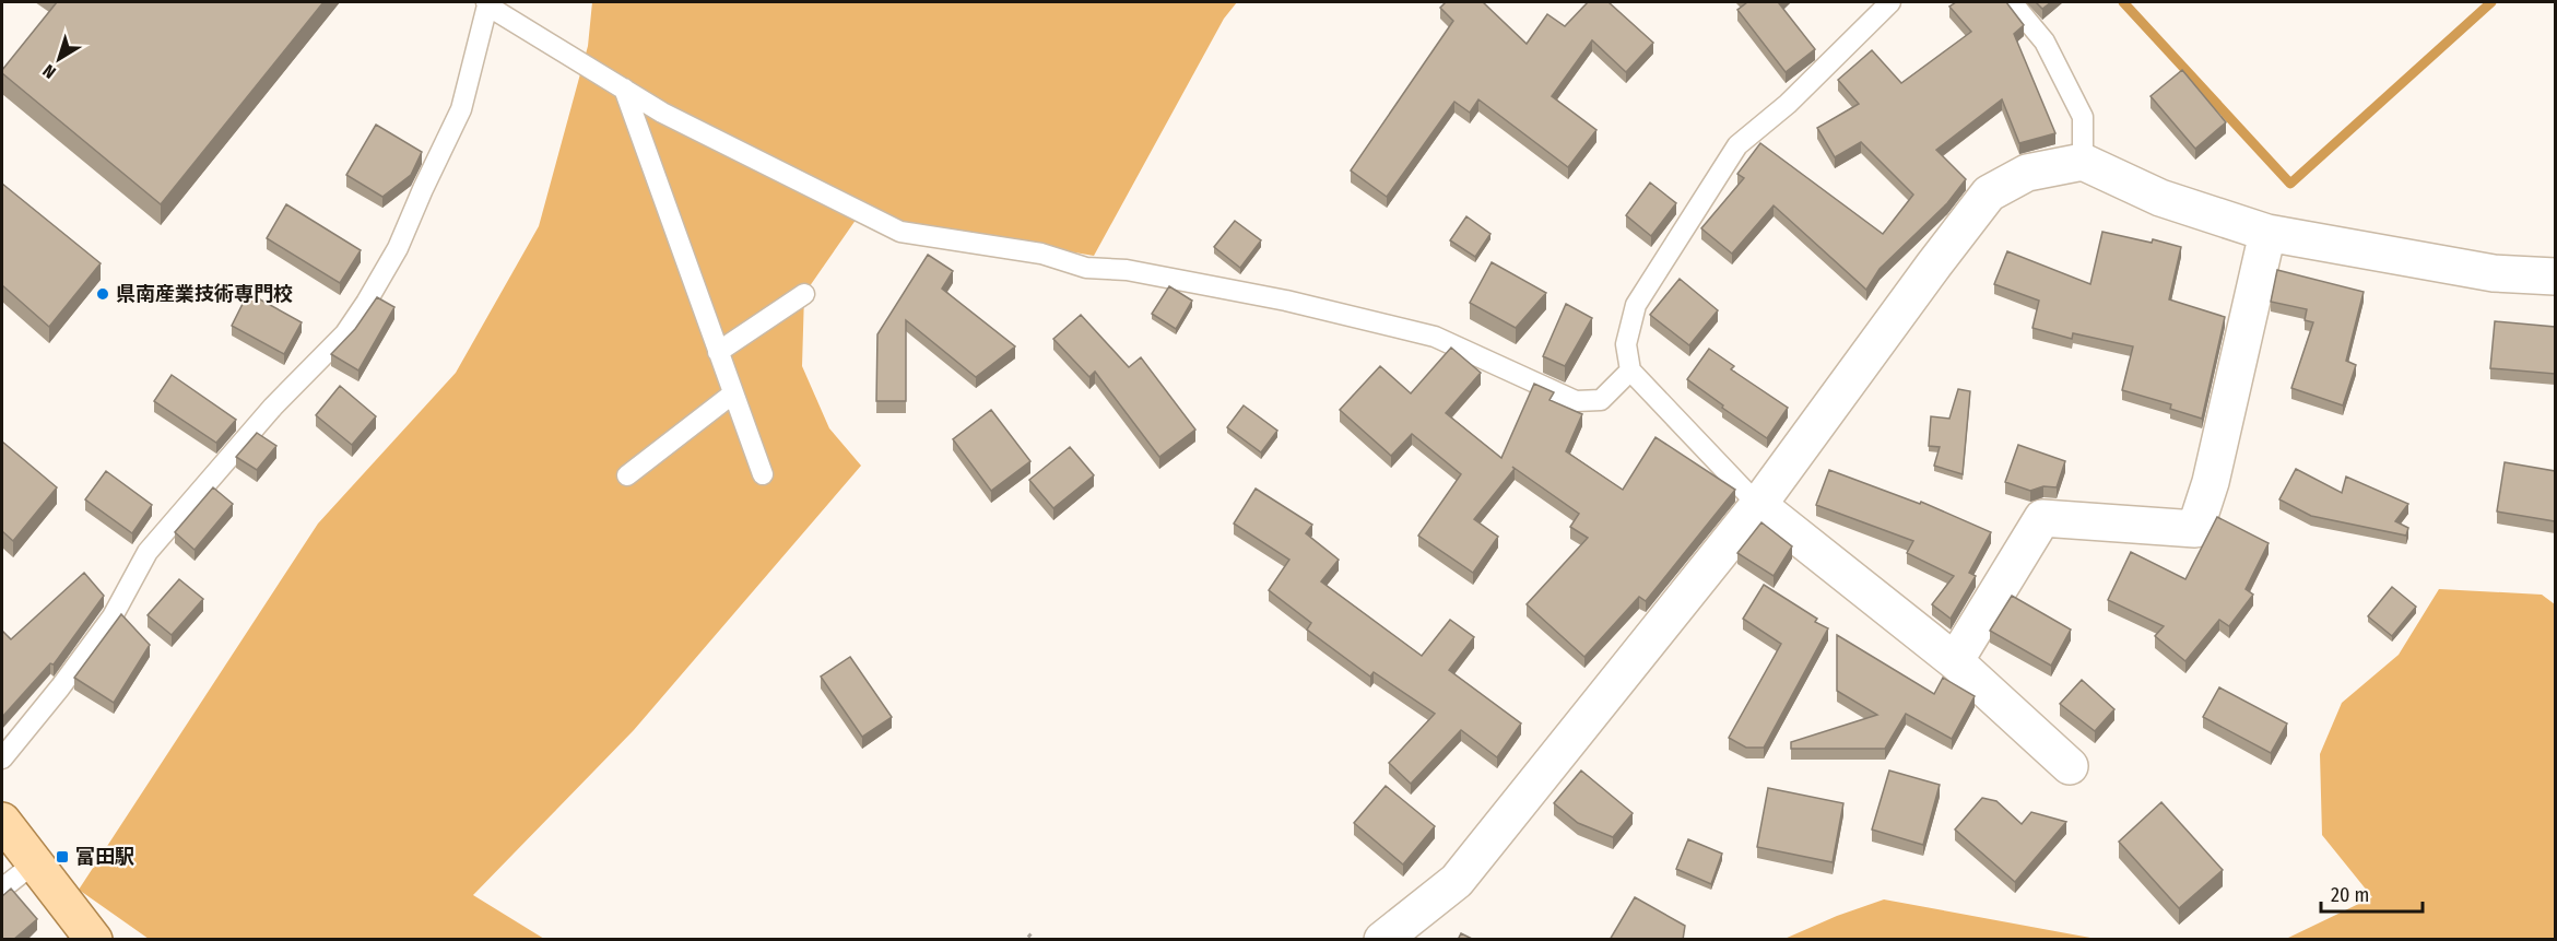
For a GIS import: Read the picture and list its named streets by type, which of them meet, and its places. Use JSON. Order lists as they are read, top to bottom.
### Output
{
  "places": {
    "other": ["県南産業技術専門校"],
    "transit": ["富田駅"]
  },
  "scale_bar": "20 m",
  "north": "bottom left"
}
